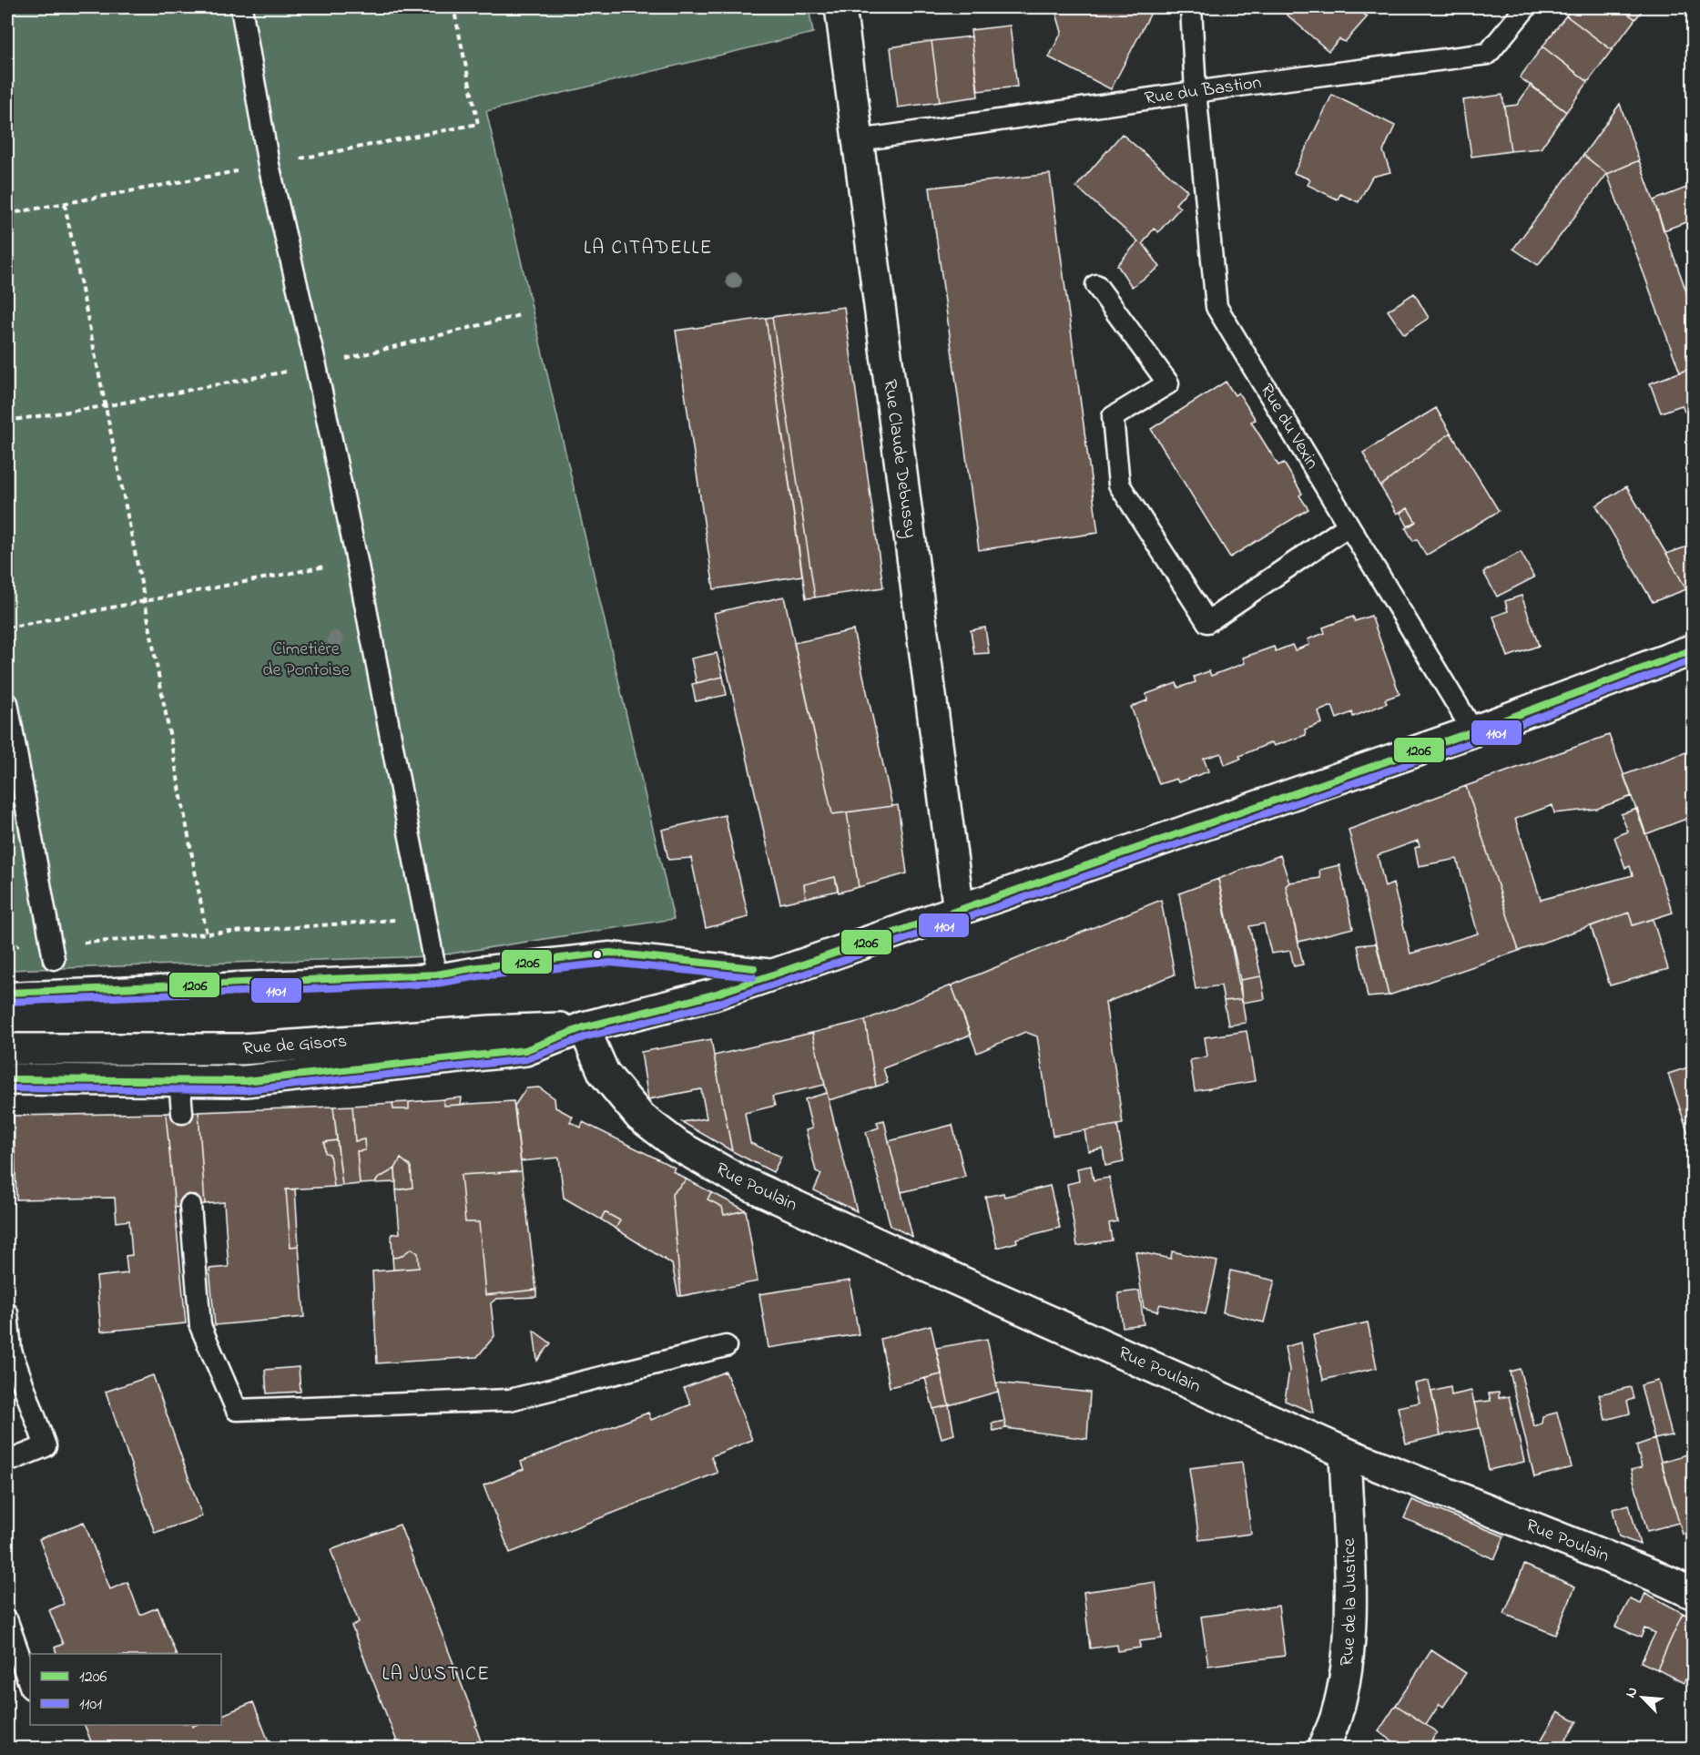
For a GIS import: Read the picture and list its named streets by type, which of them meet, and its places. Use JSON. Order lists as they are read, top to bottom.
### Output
{
  "streets": {
    "street": [
      "Rue Claude Debussy",
      "Rue de Gisors",
      "Rue Poulain",
      "Rue de la Justice"
    ],
    "lane": ["Rue du Bastion", "Rue du Vexin"]
  },
  "crossings": [
    ["Rue du Bastion", "Rue du Vexin"],
    ["Rue du Bastion", "Rue Claude Debussy"],
    ["Rue du Vexin", "Rue de Gisors"],
    ["Rue Claude Debussy", "Rue de Gisors"],
    ["Rue de Gisors", "Rue Poulain"],
    ["Rue Poulain", "Rue de la Justice"]
  ],
  "districts": ["LA CITADELLE", "LA JUSTICE"],
  "parks": ["Cimetière de Pontoise"],
  "lines": ["transit line 1206", "transit line 1101"],
  "legend": ["1206", "1101"],
  "north": "top left"
}
